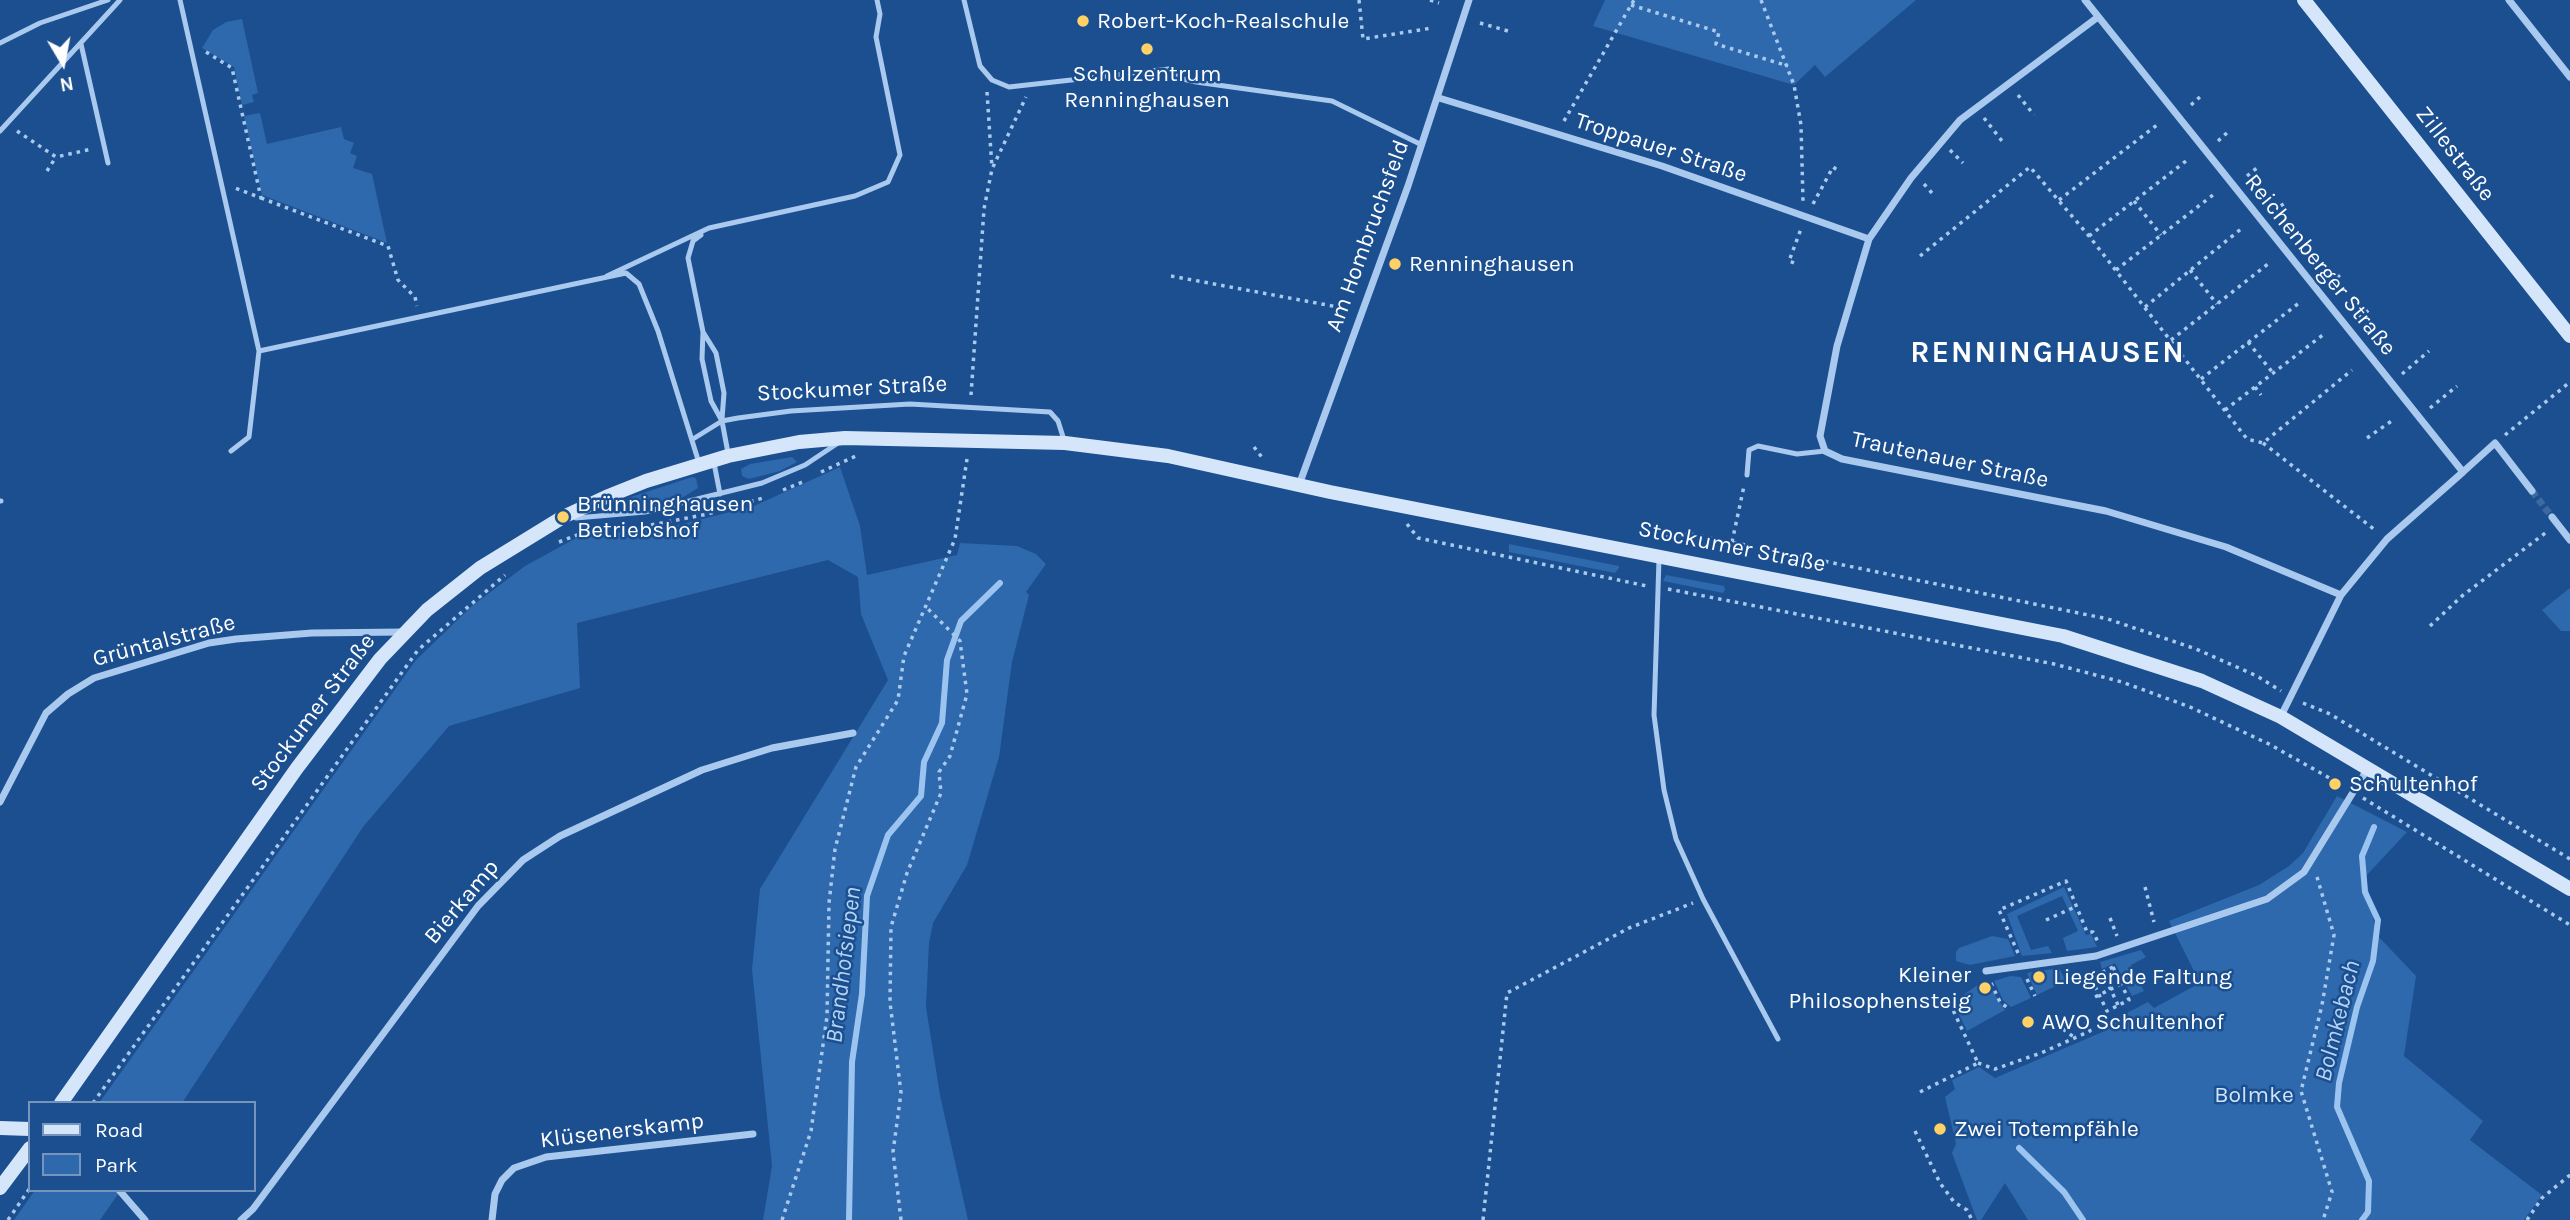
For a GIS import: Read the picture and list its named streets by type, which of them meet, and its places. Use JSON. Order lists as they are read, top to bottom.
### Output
{
  "streets": {
    "main road": ["Zillestraße", "Stockumer Straße"],
    "street": [
      "Troppauer Straße",
      "Am Hombruchsfeld",
      "Reichenberger Straße",
      "Trautenauer Straße",
      "Grüntalstraße",
      "Bierkamp",
      "Klüsenerskamp"
    ]
  },
  "crossings": [
    ["Troppauer Straße", "Am Hombruchsfeld"],
    ["Troppauer Straße", "Trautenauer Straße"],
    ["Am Hombruchsfeld", "Stockumer Straße"],
    ["Reichenberger Straße", "Trautenauer Straße"],
    ["Stockumer Straße", "Grüntalstraße"]
  ],
  "districts": ["RENNINGHAUSEN"],
  "water": ["Brandhofsiepen", "Bolmkebach"],
  "parks": ["Bolmke"],
  "places": [
    "Robert-Koch-Realschule",
    "Schulzentrum Renninghausen",
    "Renninghausen",
    "Brünninghausen Betriebshof",
    "Schultenhof",
    "Liegende Faltung",
    "Kleiner Philosophensteig",
    "AWO Schultenhof",
    "Zwei Totempfähle"
  ],
  "legend": ["Road", "Park"],
  "north": "bottom"
}
